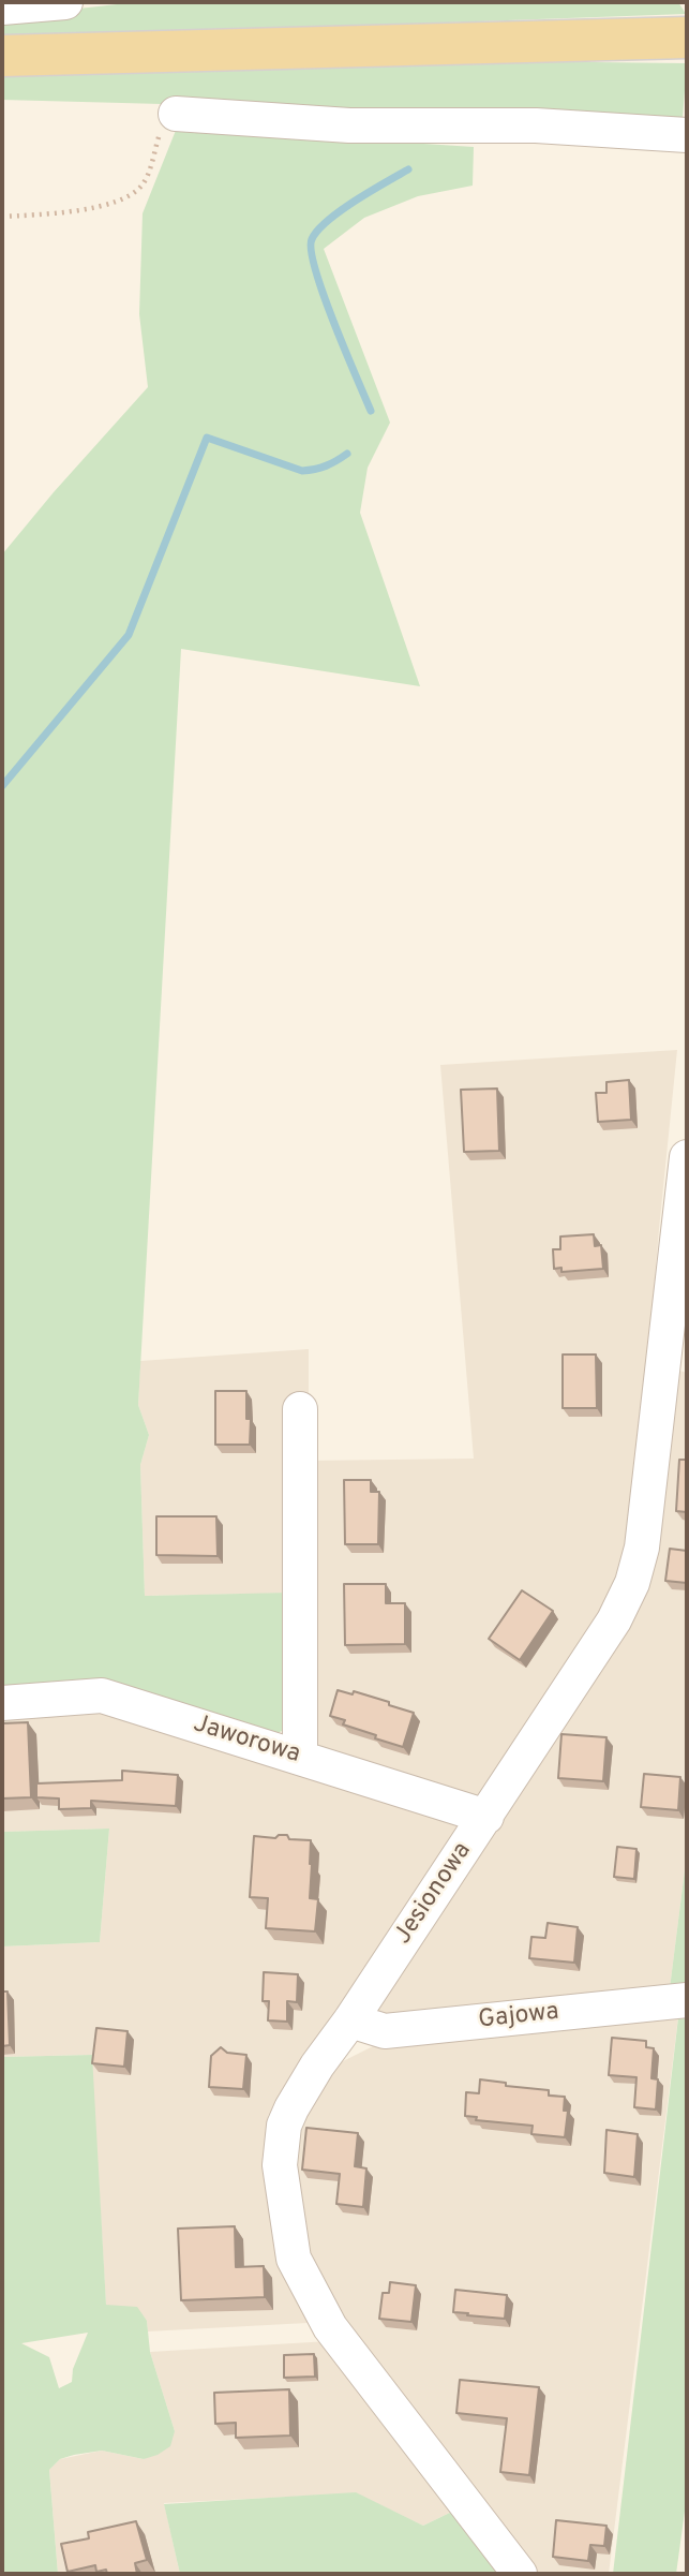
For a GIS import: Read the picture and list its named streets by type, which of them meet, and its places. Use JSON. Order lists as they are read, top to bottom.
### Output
{
  "streets": {
    "street": ["Jaworowa", "Jesionowa", "Gajowa"]
  },
  "crossings": [
    ["Jaworowa", "Jesionowa"],
    ["Jesionowa", "Gajowa"]
  ]
}
